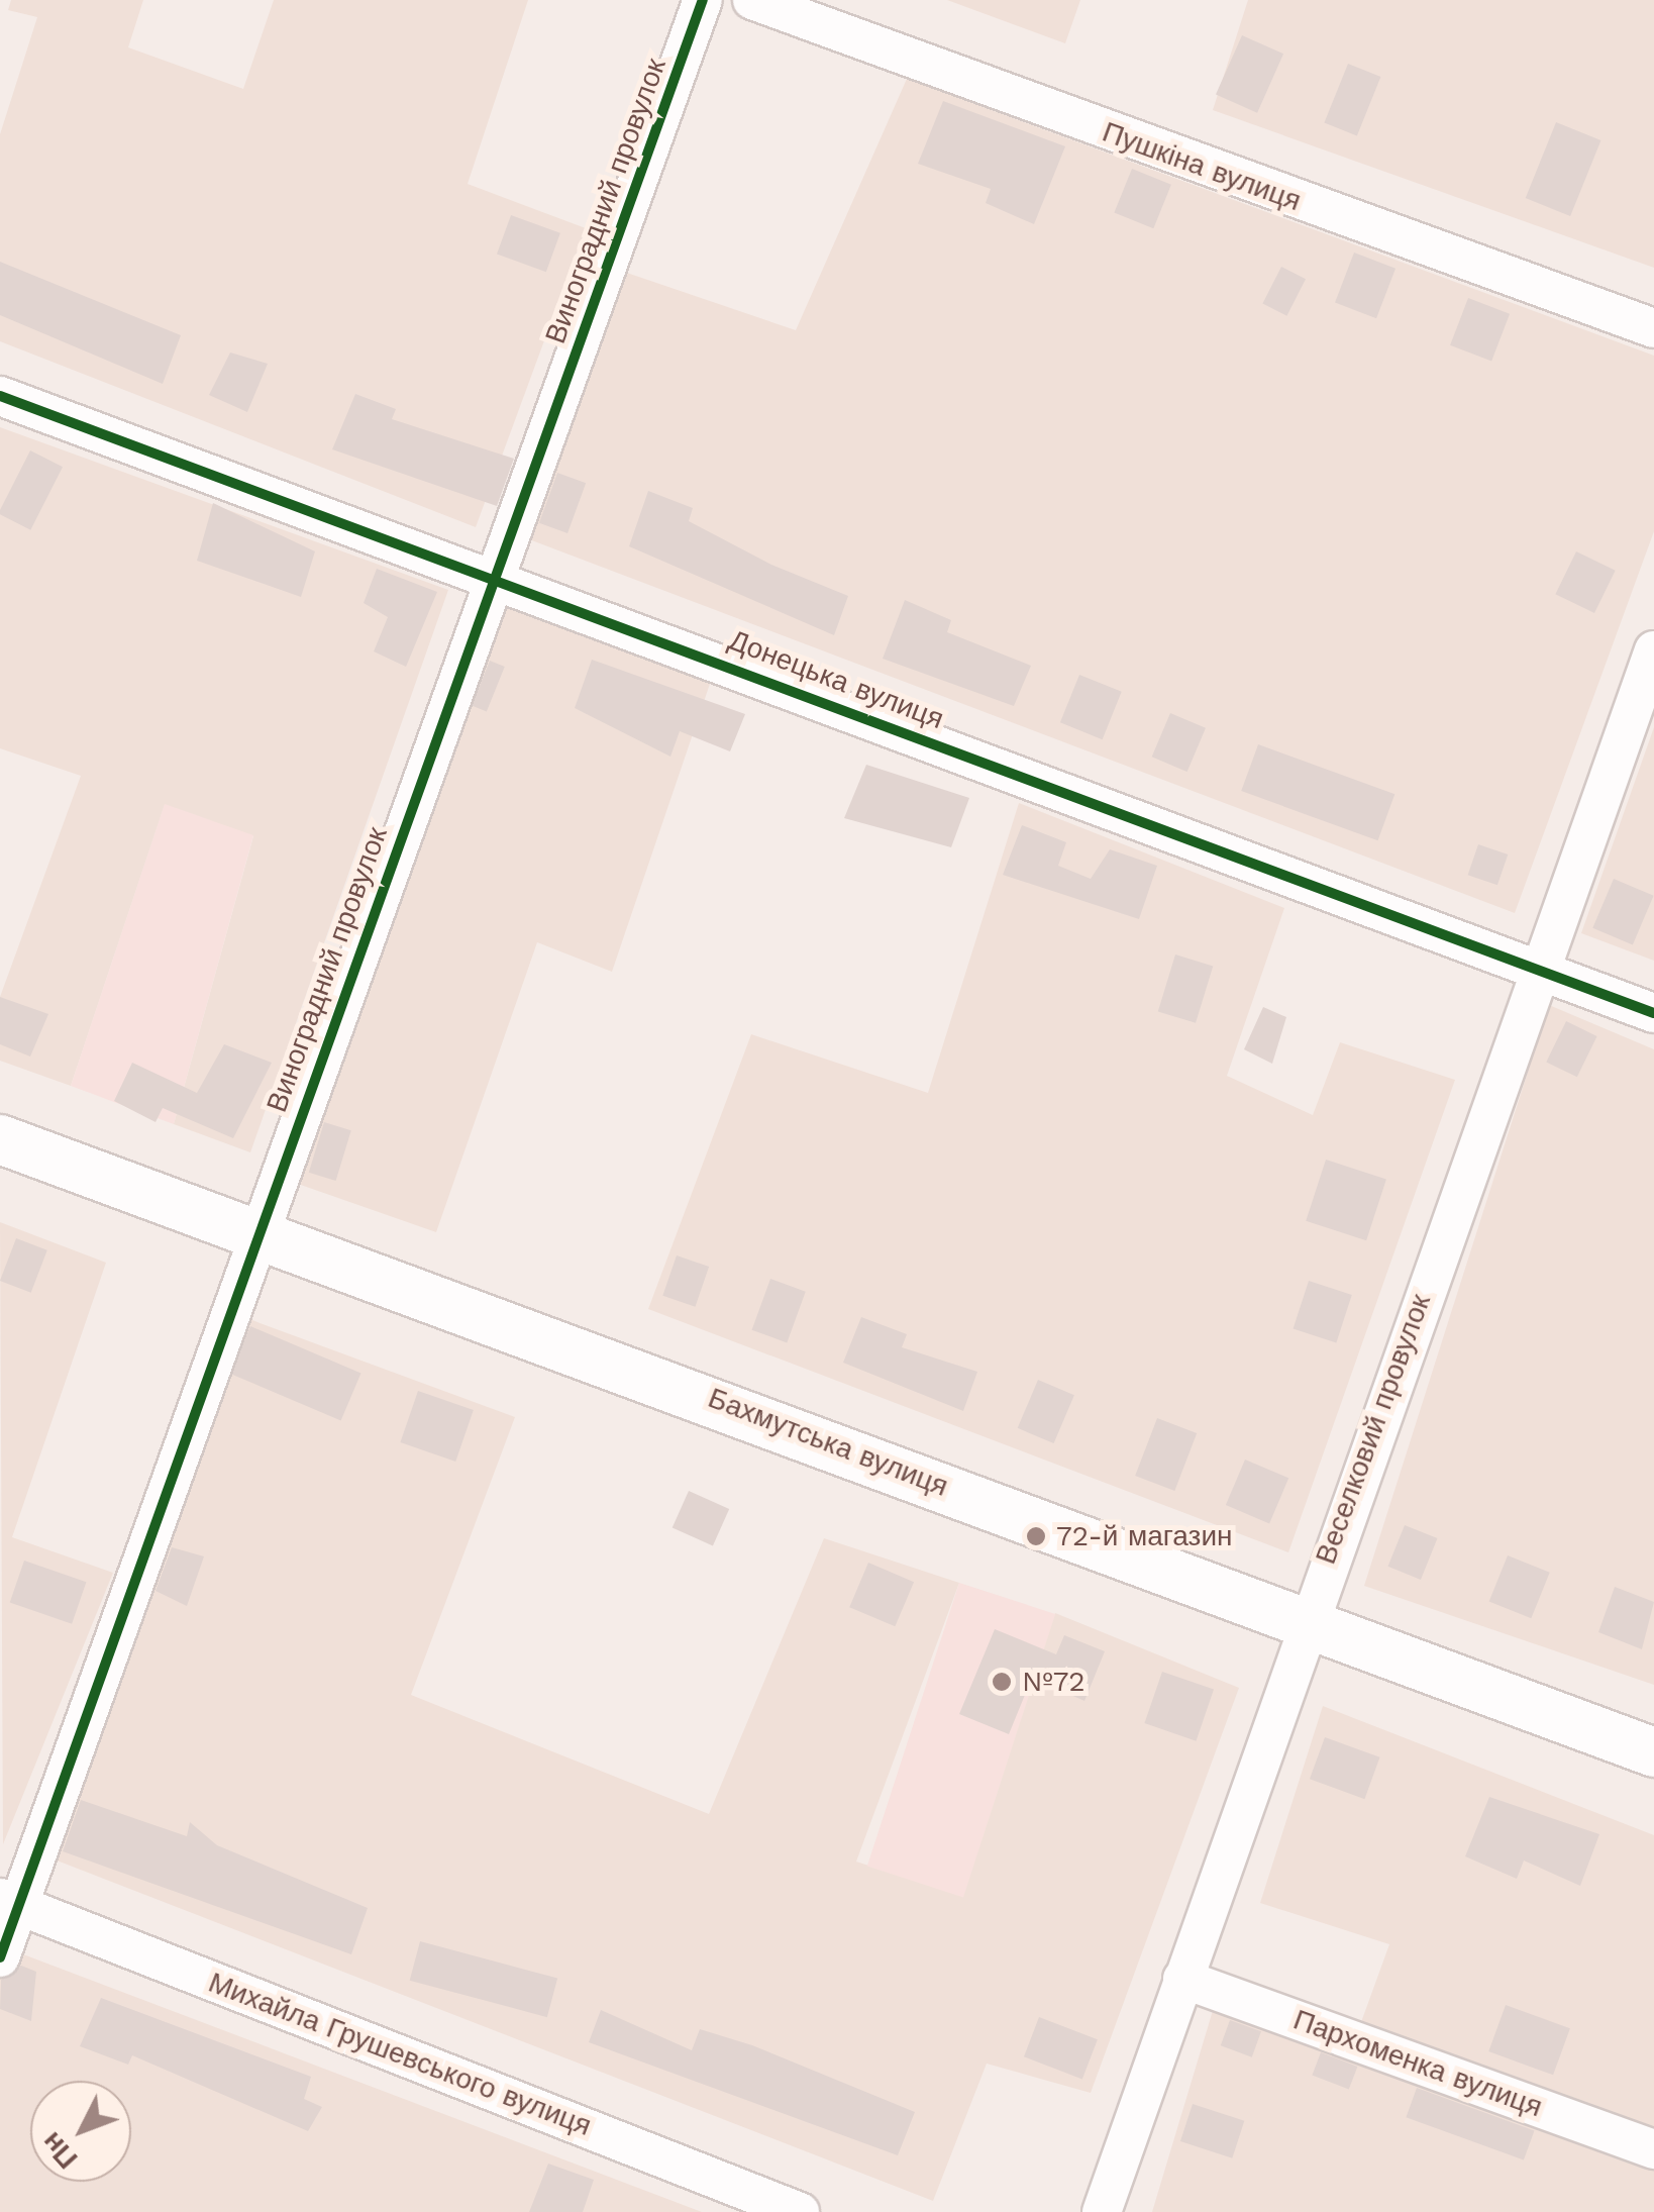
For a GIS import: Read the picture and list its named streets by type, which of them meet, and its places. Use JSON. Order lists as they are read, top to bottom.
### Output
{
  "streets": {
    "street": [
      "Пушкіна вулиця",
      "Виноградний провулок",
      "Донецька вулиця",
      "Веселковий провулок",
      "Бахмутська вулиця",
      "Михайла Грушевського вулиця",
      "Пархоменка вулиця"
    ]
  },
  "crossings": [
    ["Виноградний провулок", "Донецька вулиця"],
    ["Виноградний провулок", "Бахмутська вулиця"],
    ["Виноградний провулок", "Михайла Грушевського вулиця"],
    ["Донецька вулиця", "Веселковий провулок"],
    ["Веселковий провулок", "Бахмутська вулиця"],
    ["Веселковий провулок", "Пархоменка вулиця"]
  ],
  "places": ["72-й магазин", "№72"],
  "north": "bottom left"
}
